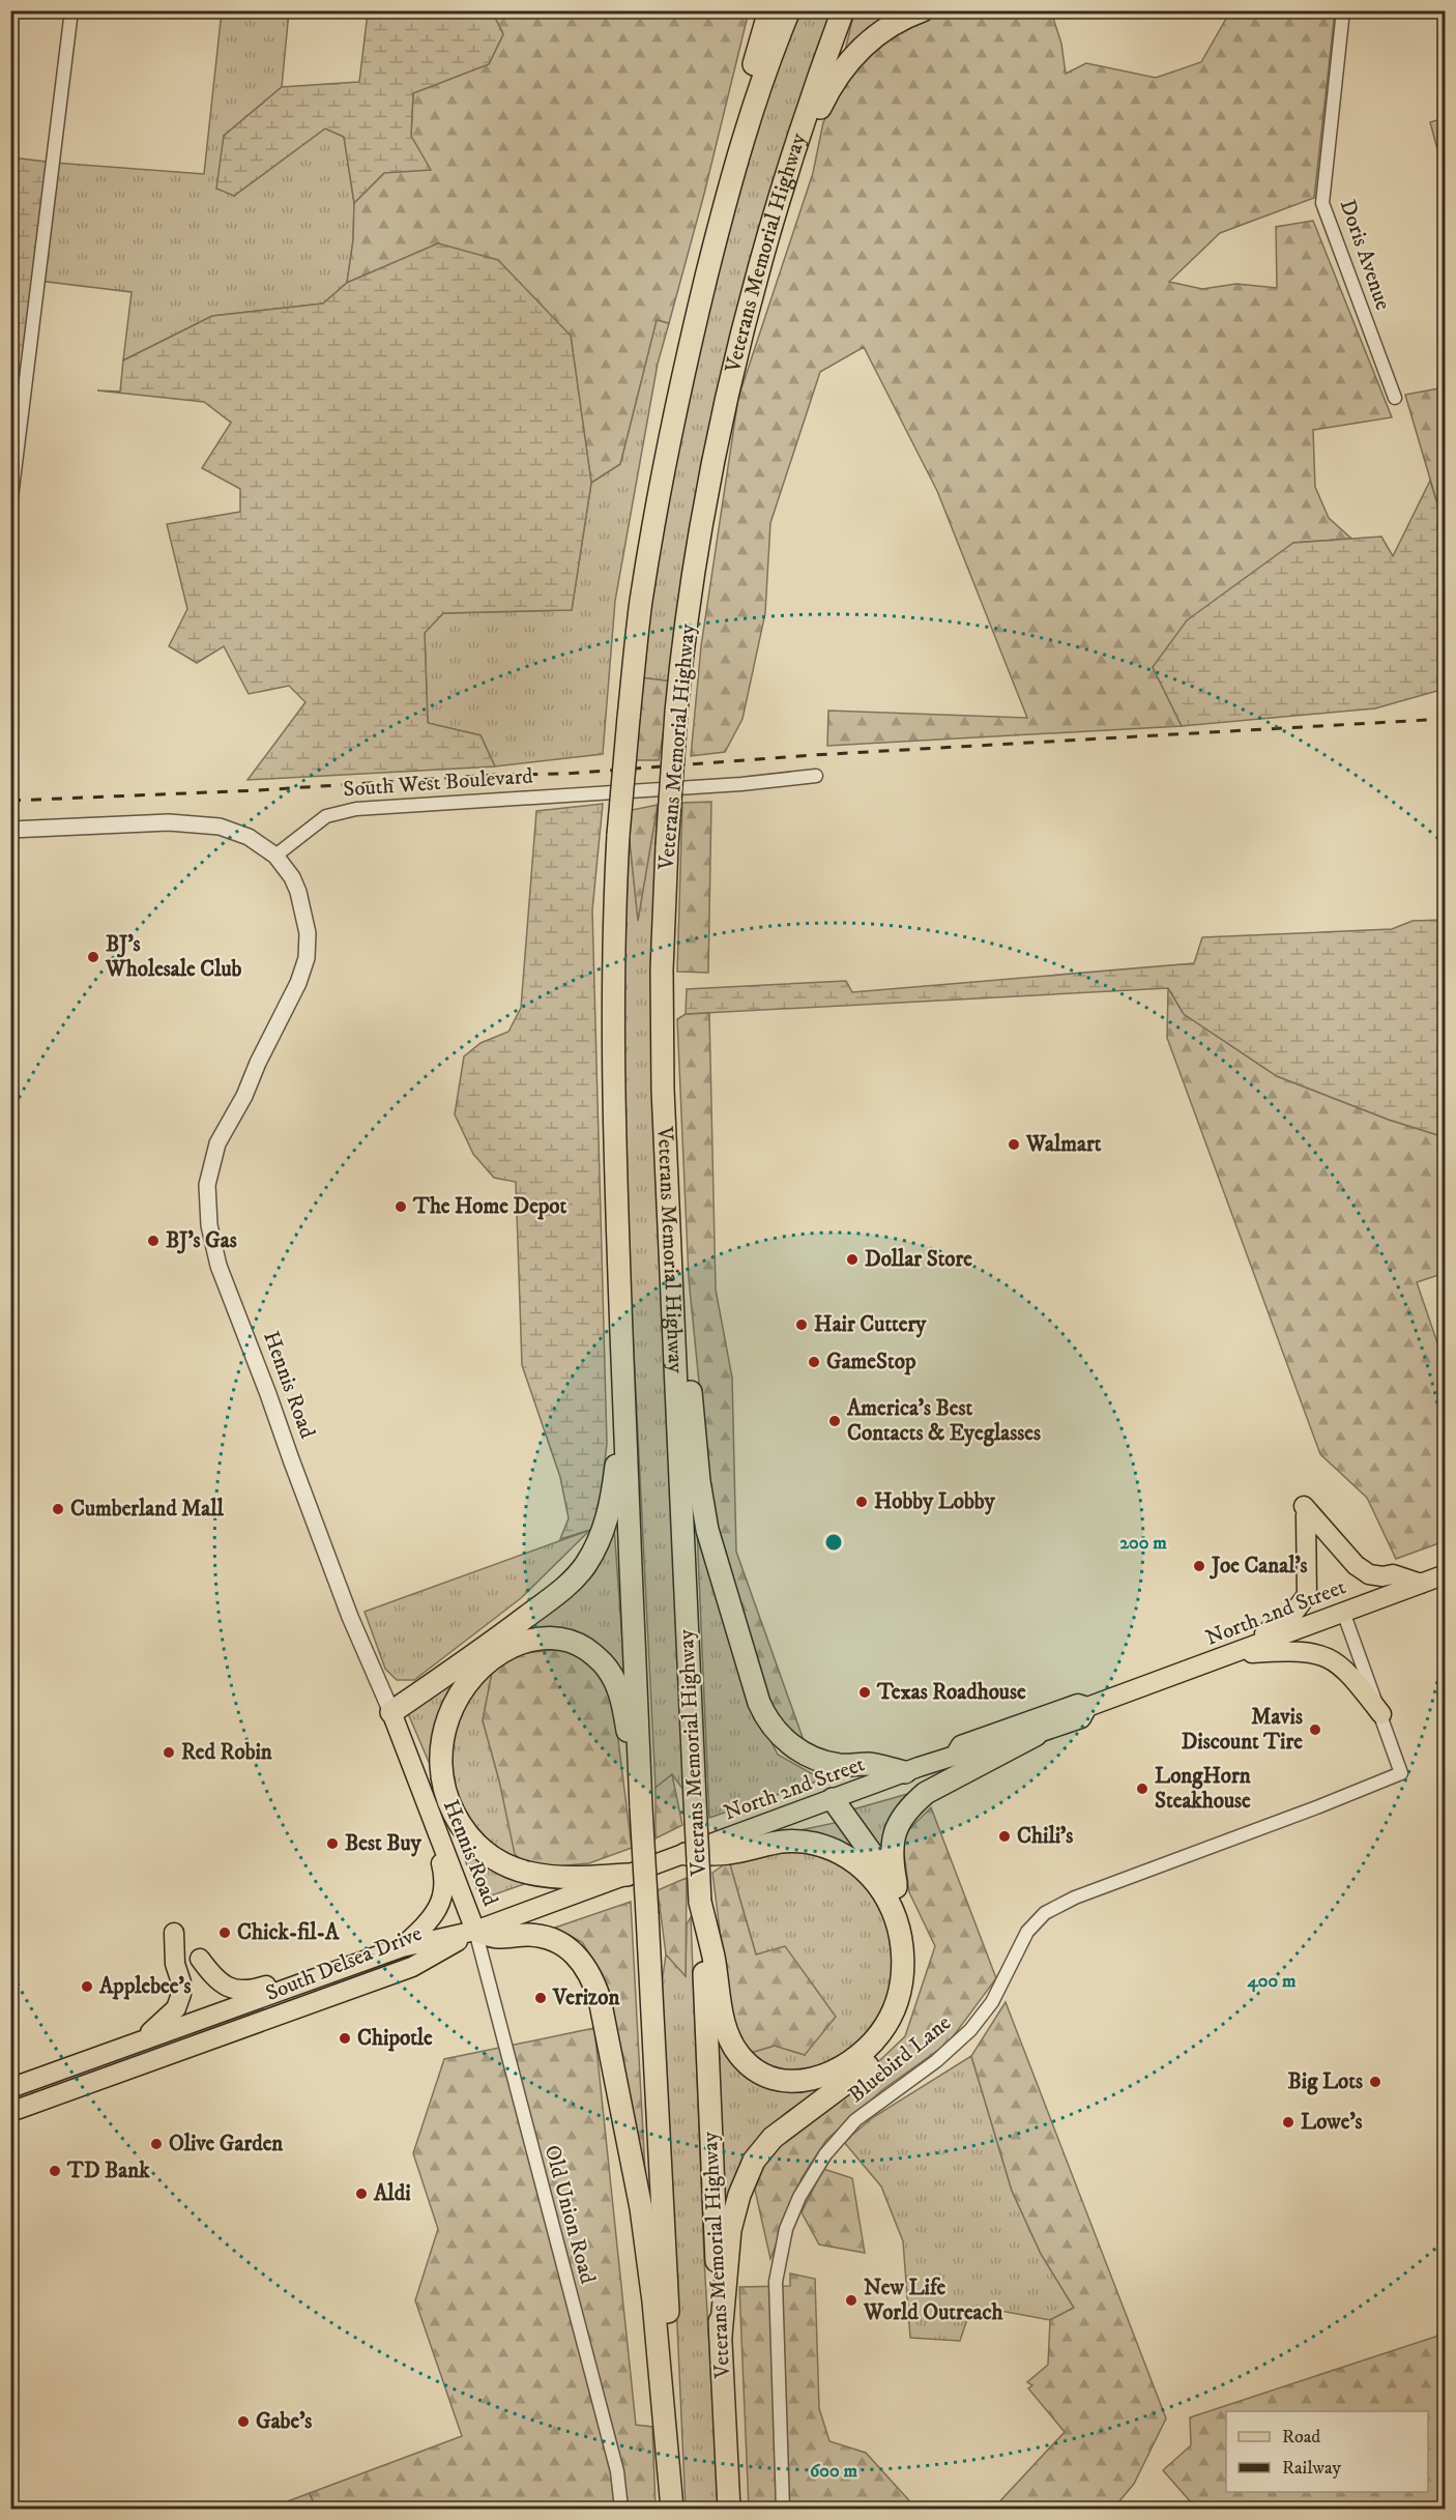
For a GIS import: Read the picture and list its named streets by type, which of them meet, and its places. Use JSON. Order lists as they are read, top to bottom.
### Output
{
  "streets": {
    "highway": ["Veterans Memorial Highway"],
    "main road": ["Hennis Road", "North 2nd Street", "South Delsea Drive"],
    "street": [
      "Doris Avenue",
      "South West Boulevard",
      "Bluebird Lane",
      "Old Union Road"
    ]
  },
  "crossings": [
    ["South West Boulevard", "Hennis Road"],
    ["Hennis Road", "North 2nd Street"],
    ["Hennis Road", "South Delsea Drive"],
    ["Hennis Road", "Old Union Road"],
    ["North 2nd Street", "South Delsea Drive"],
    ["North 2nd Street", "Old Union Road"],
    ["South Delsea Drive", "Old Union Road"]
  ],
  "places": [
    "BJ's Wholesale Club",
    "Walmart",
    "The Home Depot",
    "BJ's Gas",
    "Dollar Store",
    "Hair Cuttery",
    "GameStop",
    "America's Best Contacts & Eyeglasses",
    "Hobby Lobby",
    "Cumberland Mall",
    "Joe Canal's",
    "Texas Roadhouse",
    "Mavis Discount Tire",
    "Red Robin",
    "LongHorn Steakhouse",
    "Chili's",
    "Best Buy",
    "Chick-fil-A",
    "Applebee's",
    "Verizon",
    "Chipotle",
    "Big Lots",
    "Lowe's",
    "Olive Garden",
    "TD Bank",
    "Aldi",
    "New Life World Outreach",
    "Gabe's"
  ],
  "legend": ["Road", "Railway"],
  "rings": ["200 m", "400 m", "600 m"]
}
